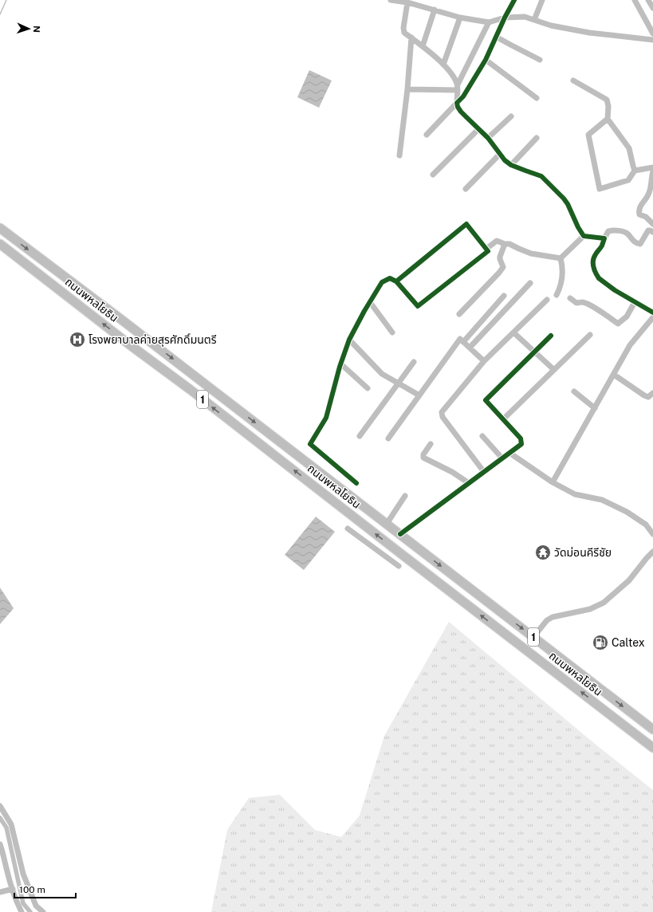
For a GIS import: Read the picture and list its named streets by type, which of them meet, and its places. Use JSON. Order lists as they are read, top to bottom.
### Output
{
  "streets": {
    "highway": ["ถนนพหลโยธิน", "1"]
  },
  "places": {
    "hospital": ["โรงพยาบาลค่ายสุรศักดิ์มนตรี"],
    "temple": ["วัดม่อนคีรีชัย"],
    "fuel station": ["Caltex"]
  },
  "scale_bar": "100 m",
  "north": "right"
}
